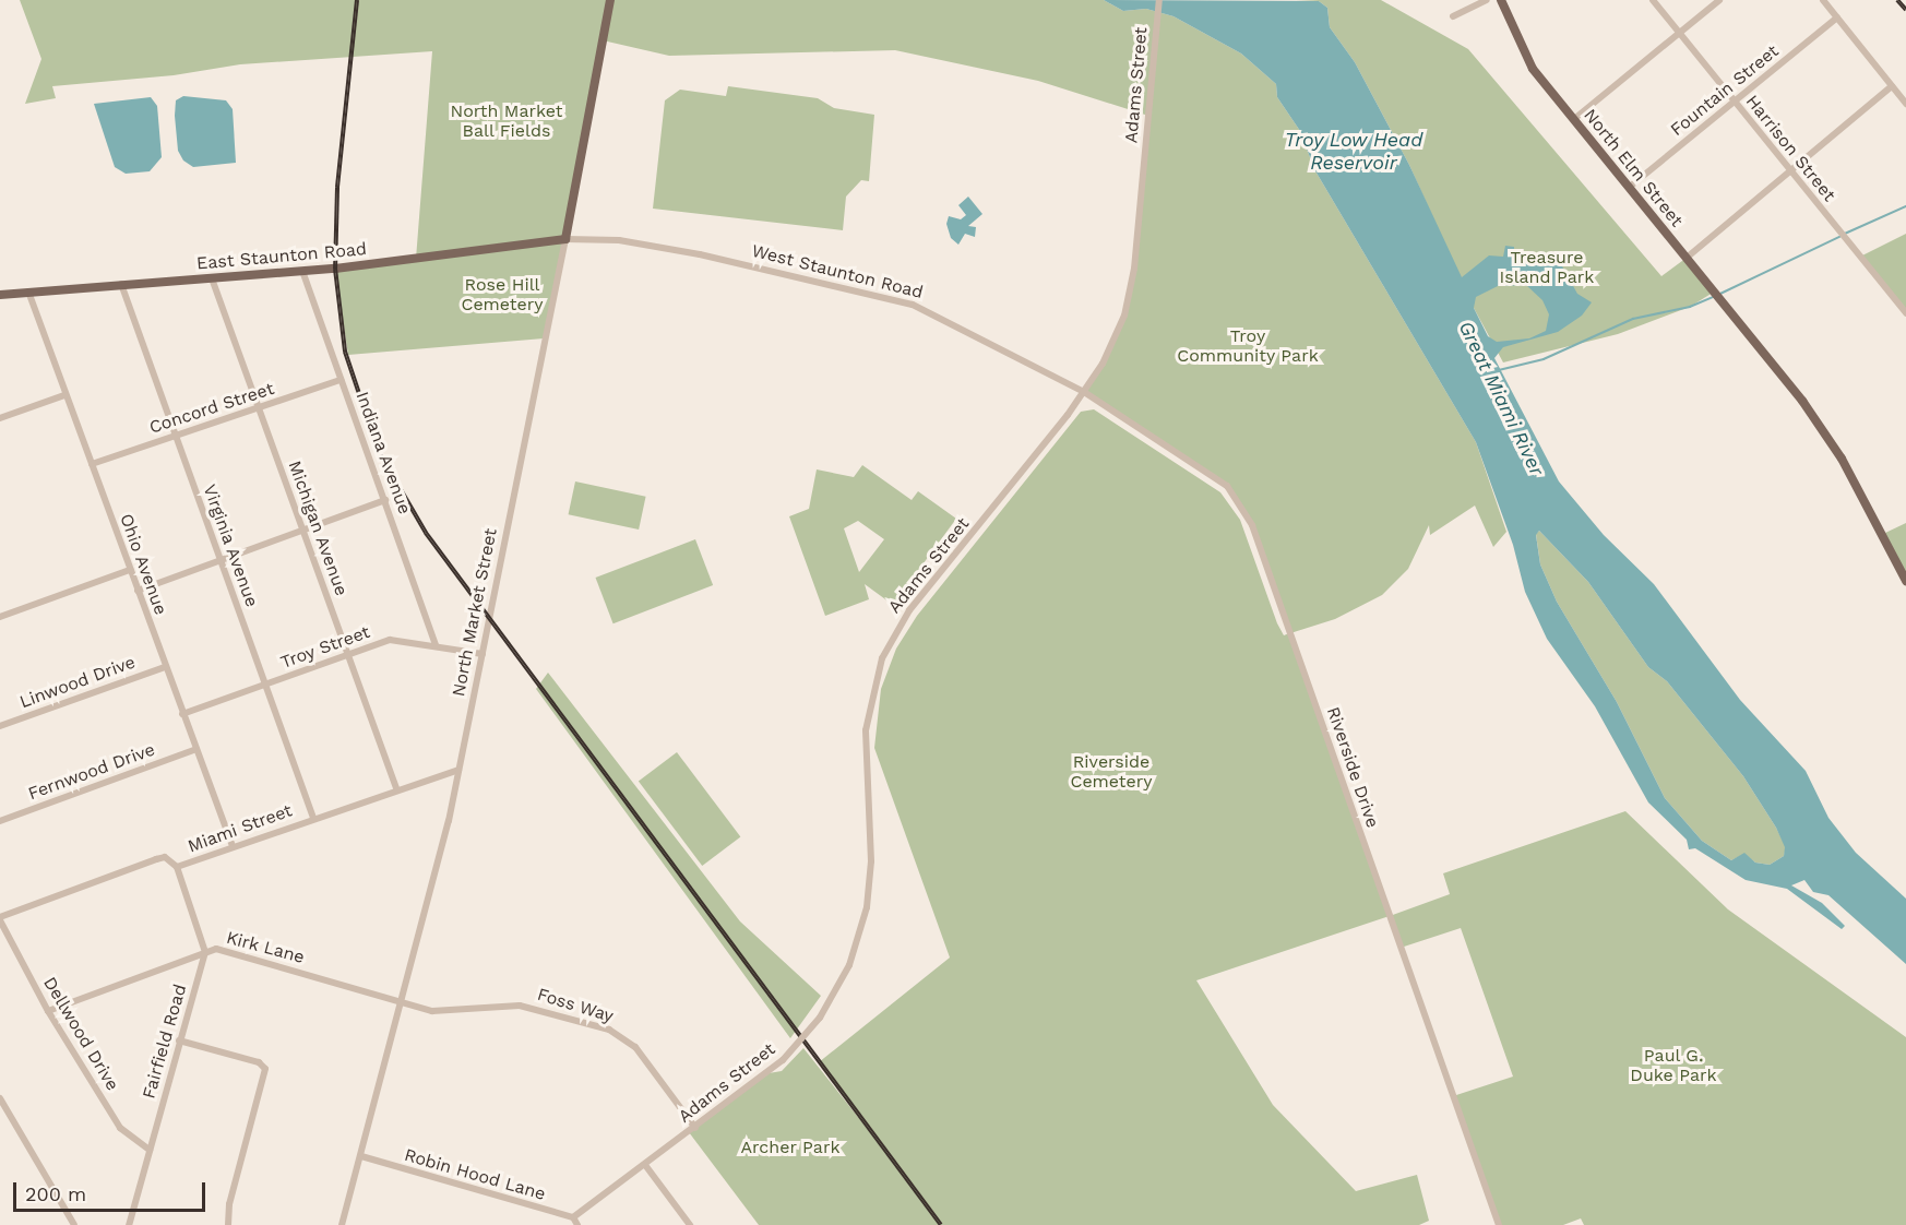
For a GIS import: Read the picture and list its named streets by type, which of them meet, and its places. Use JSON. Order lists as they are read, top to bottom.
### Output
{
  "streets": {
    "main road": ["North Elm Street", "East Staunton Road", "North Market Street"],
    "street": [
      "Adams Street",
      "Fountain Street",
      "Harrison Street",
      "West Staunton Road",
      "Concord Street",
      "Indiana Avenue",
      "Michigan Avenue",
      "Virginia Avenue",
      "Ohio Avenue",
      "Troy Street",
      "Linwood Drive",
      "Riverside Drive",
      "Fernwood Drive",
      "Miami Street",
      "Kirk Lane",
      "Foss Way",
      "Dellwood Drive",
      "Fairfield Road",
      "Robin Hood Lane"
    ]
  },
  "crossings": [
    ["Adams Street", "West Staunton Road"],
    ["Adams Street", "Riverside Drive"],
    ["Adams Street", "Foss Way"],
    ["Adams Street", "Robin Hood Lane"],
    ["Fountain Street", "Harrison Street"],
    ["Fountain Street", "North Elm Street"],
    ["East Staunton Road", "West Staunton Road"],
    ["East Staunton Road", "Indiana Avenue"],
    ["East Staunton Road", "Michigan Avenue"],
    ["East Staunton Road", "Virginia Avenue"],
    ["East Staunton Road", "Ohio Avenue"],
    ["East Staunton Road", "North Market Street"],
    ["West Staunton Road", "North Market Street"],
    ["West Staunton Road", "Riverside Drive"],
    ["Concord Street", "Indiana Avenue"],
    ["Concord Street", "Michigan Avenue"],
    ["Concord Street", "Virginia Avenue"],
    ["Concord Street", "Ohio Avenue"],
    ["Indiana Avenue", "Troy Street"],
    ["Michigan Avenue", "Troy Street"],
    ["Michigan Avenue", "Miami Street"],
    ["Virginia Avenue", "Troy Street"],
    ["Virginia Avenue", "Miami Street"],
    ["Ohio Avenue", "Troy Street"],
    ["Ohio Avenue", "Linwood Drive"],
    ["Ohio Avenue", "Fernwood Drive"],
    ["Ohio Avenue", "Miami Street"],
    ["North Market Street", "Troy Street"],
    ["North Market Street", "Miami Street"],
    ["North Market Street", "Kirk Lane"],
    ["North Market Street", "Foss Way"],
    ["North Market Street", "Robin Hood Lane"],
    ["Miami Street", "Dellwood Drive"],
    ["Kirk Lane", "Foss Way"],
    ["Kirk Lane", "Dellwood Drive"],
    ["Kirk Lane", "Fairfield Road"],
    ["Dellwood Drive", "Fairfield Road"]
  ],
  "water": ["Troy Low Head Reservoir", "Great Miami River"],
  "parks": [
    "North Market Ball Fields",
    "Treasure Island Park",
    "Rose Hill Cemetery",
    "Troy Community Park",
    "Riverside Cemetery",
    "Paul G. Duke Park",
    "Archer Park"
  ],
  "scale_bar": "200 m"
}
